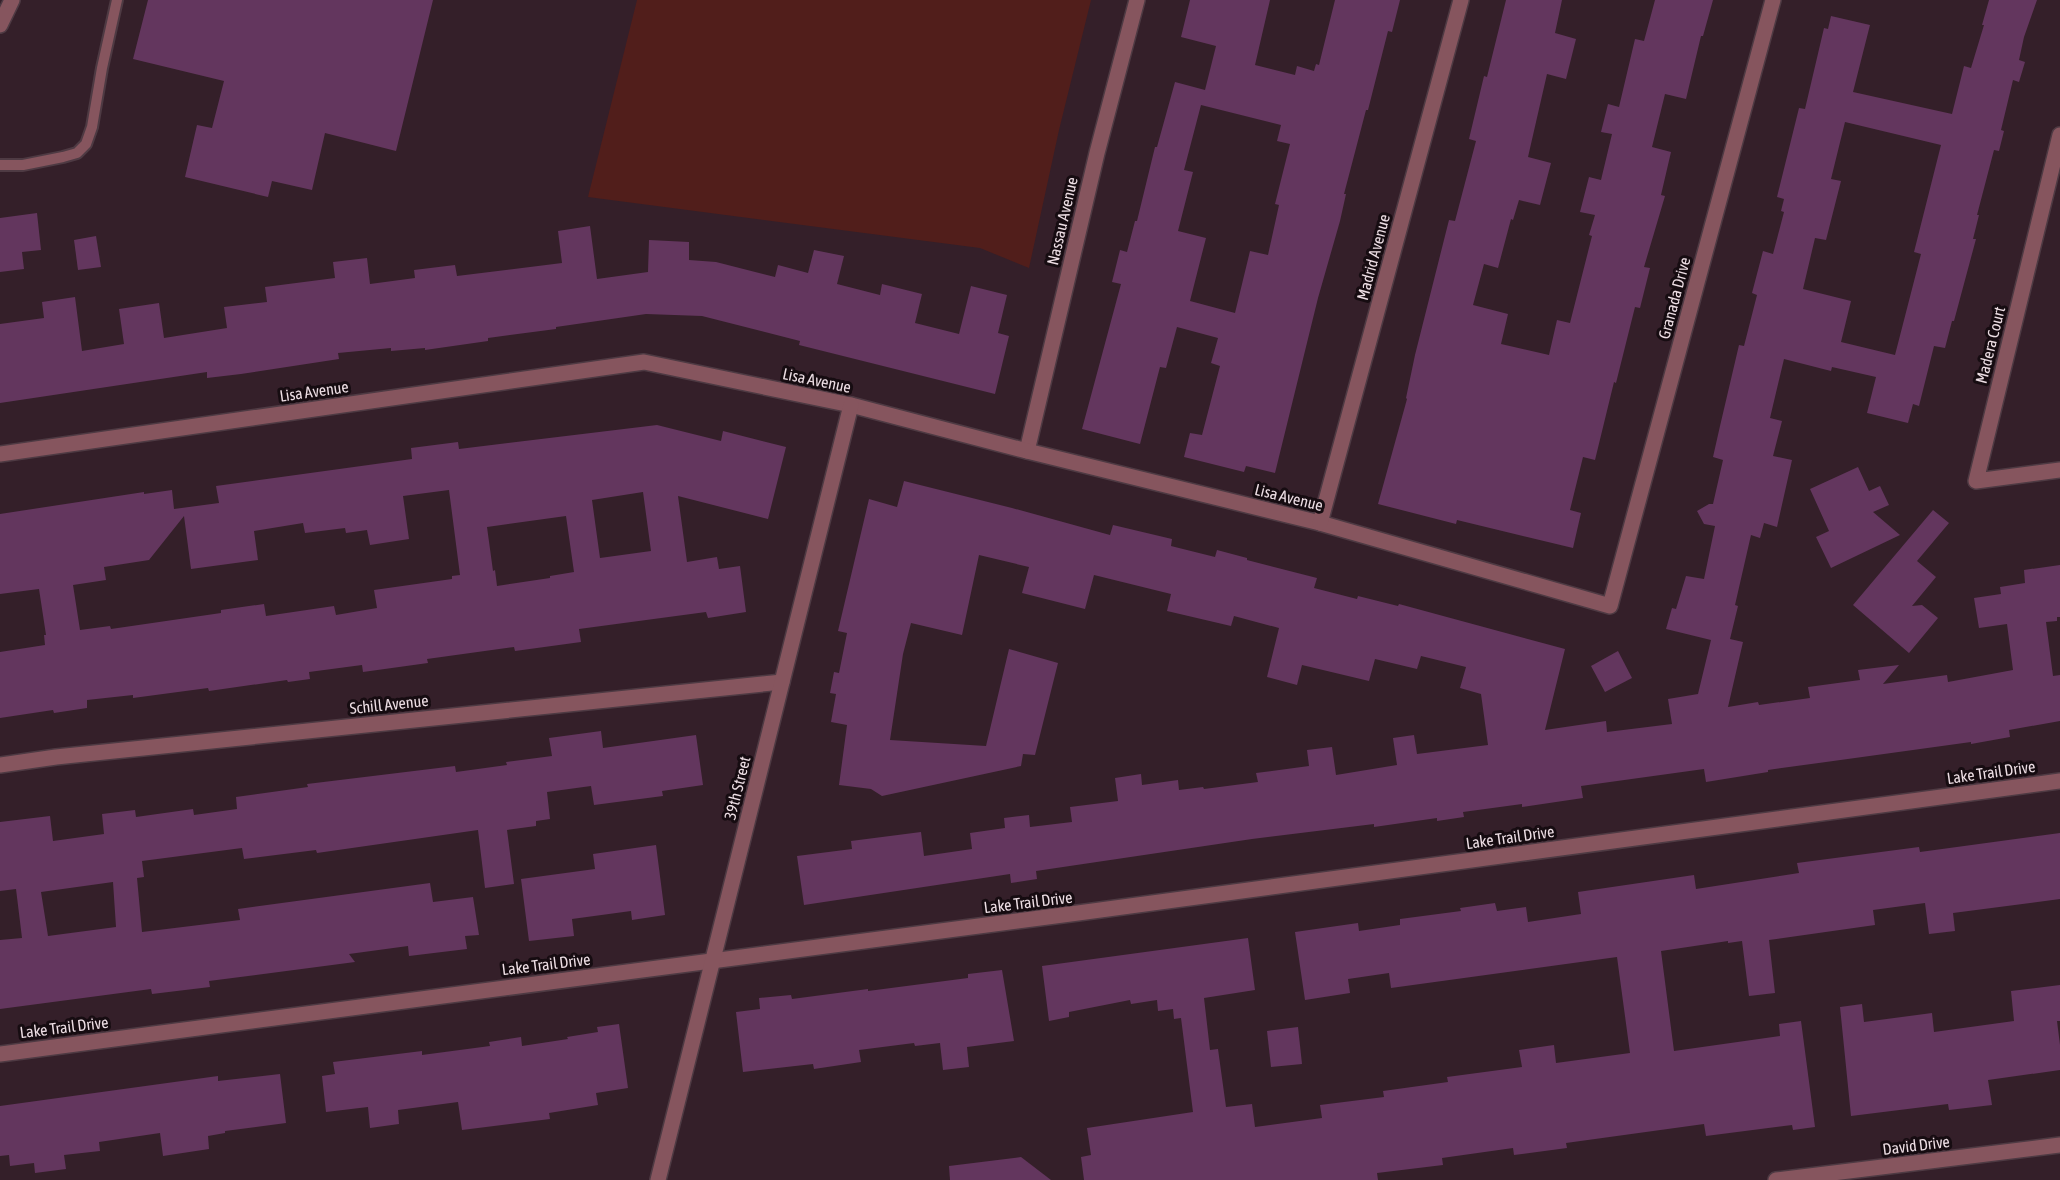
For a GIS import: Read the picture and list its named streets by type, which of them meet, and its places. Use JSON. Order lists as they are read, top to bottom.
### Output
{
  "streets": {
    "street": [
      "Nassau Avenue",
      "Madrid Avenue",
      "Granada Drive",
      "Madera Court",
      "Lisa Avenue",
      "Schill Avenue",
      "Lake Trail Drive",
      "39th Street",
      "David Drive"
    ]
  },
  "crossings": [
    ["Nassau Avenue", "Lisa Avenue"],
    ["Madrid Avenue", "Lisa Avenue"],
    ["Granada Drive", "Lisa Avenue"],
    ["Lisa Avenue", "39th Street"],
    ["Schill Avenue", "39th Street"],
    ["Lake Trail Drive", "39th Street"]
  ]
}
